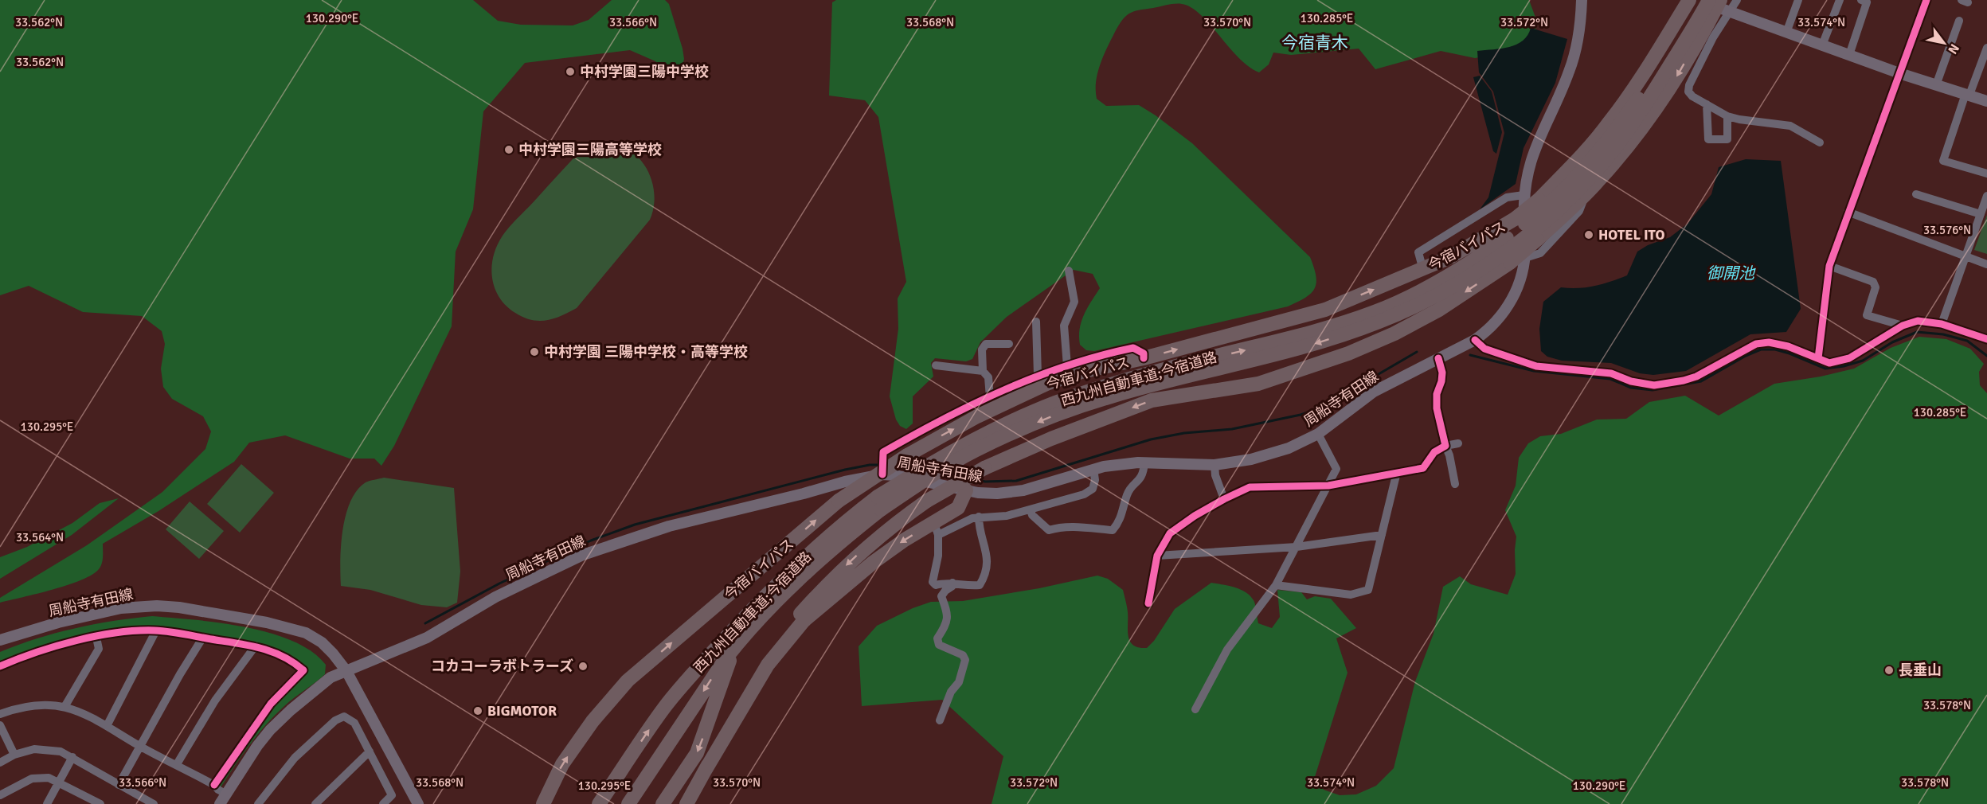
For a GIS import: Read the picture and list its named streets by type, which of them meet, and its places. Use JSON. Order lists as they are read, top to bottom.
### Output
{
  "streets": {
    "highway": ["今宿バイパス", "西九州自動車道;今宿道路"],
    "main road": ["周船寺有田線"]
  },
  "districts": ["今宿青木"],
  "water": ["御開池"],
  "places": [
    "中村学園三陽中学校",
    "中村学園三陽高等学校",
    "HOTEL ITO",
    "中村学園 三陽中学校・高等学校",
    "コカコーラボトラーズ",
    "長垂山",
    "BIGMOTOR"
  ],
  "north": "bottom right",
  "coordinates": [
    "130.290°E",
    "130.285°E",
    "33.562°N",
    "33.566°N",
    "33.568°N",
    "33.570°N",
    "33.572°N",
    "33.574°N",
    "33.576°N",
    "130.295°E",
    "33.564°N",
    "33.578°N"
  ]
}
